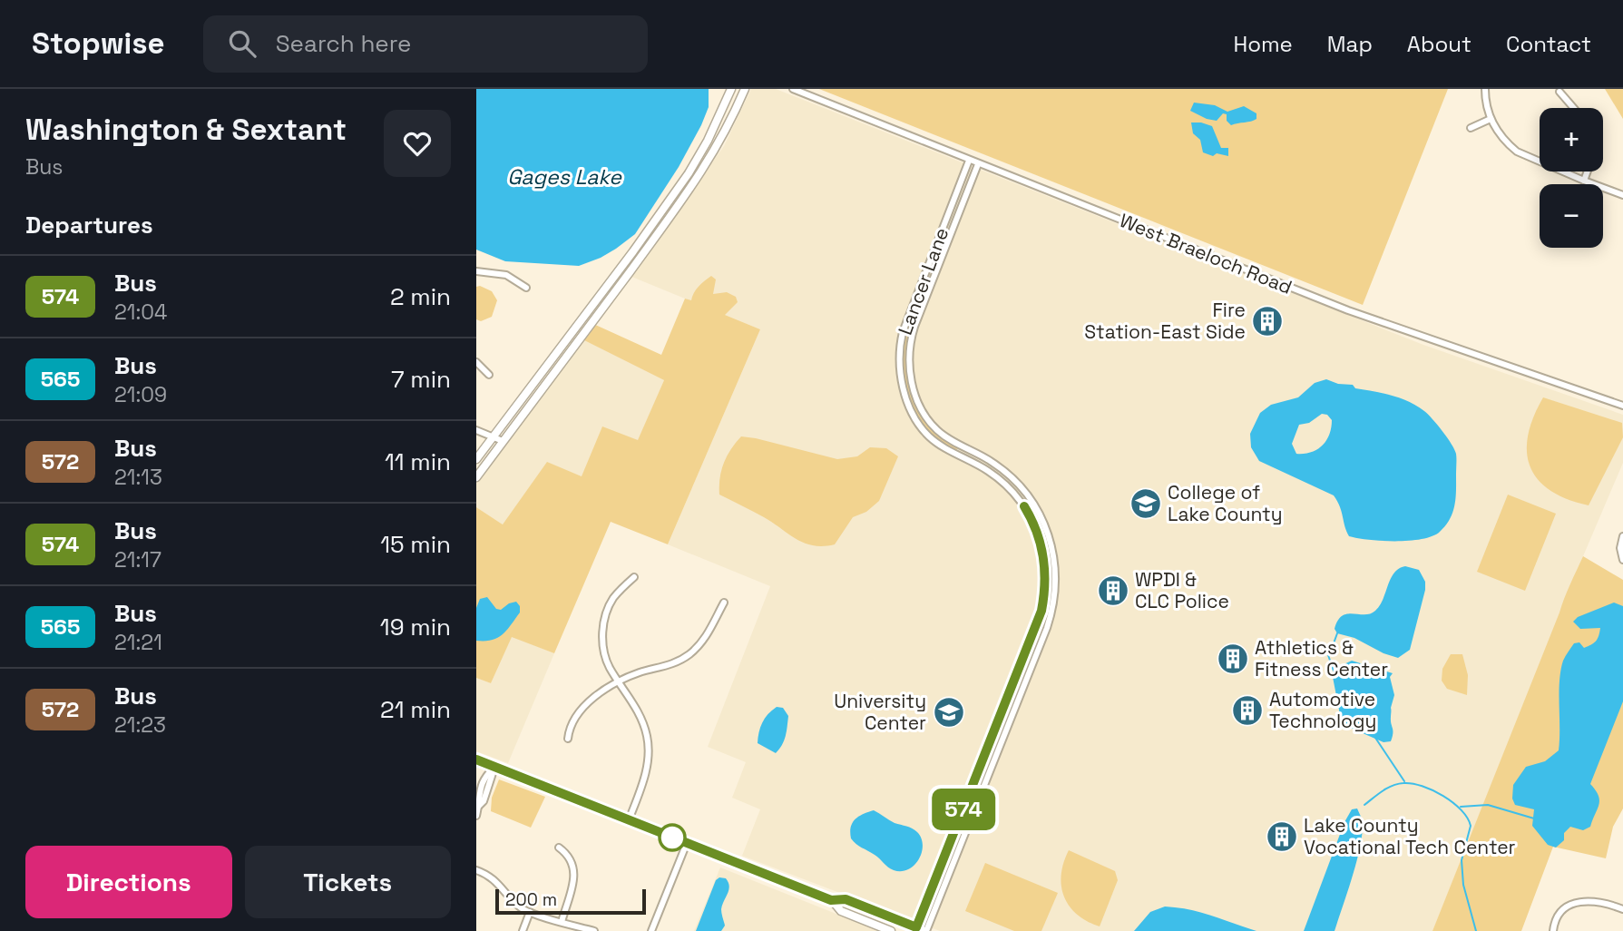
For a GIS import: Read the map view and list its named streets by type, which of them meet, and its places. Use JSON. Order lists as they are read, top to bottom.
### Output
{
  "streets": {
    "street": ["West Braeloch Road", "Lancer Lane"]
  },
  "crossings": [
    ["West Braeloch Road", "Lancer Lane"]
  ],
  "water": ["Gages Lake"],
  "places": {
    "building": [
      "Fire Station-East Side",
      "WPDI & CLC Police",
      "Athletics & Fitness Center",
      "Automotive Technology",
      "Lake County Vocational Tech Center"
    ],
    "school or university": ["College of Lake County", "University Center"]
  },
  "lines": ["bus line 574"],
  "scale_bar": "200 m",
  "page": {
    "header": "Stopwise",
    "search": "Search here",
    "nav": [
      "Home",
      "Map",
      "About",
      "Contact"
    ],
    "heading": [
      ["Washington & Sextant", "Bus"],
      "Departures"
    ],
    "on_map": "574",
    "map_buttons": ["+", "−"],
    "list": [
      {
        "mark": "574",
        "name": "Bus",
        "note": "21:04",
        "value": "2 min"
      },
      {
        "mark": "565",
        "name": "Bus",
        "note": "21:09",
        "value": "7 min"
      },
      {
        "mark": "572",
        "name": "Bus",
        "note": "21:13",
        "value": "11 min"
      },
      {
        "mark": "574",
        "name": "Bus",
        "note": "21:17",
        "value": "15 min"
      },
      {
        "mark": "565",
        "name": "Bus",
        "note": "21:21",
        "value": "19 min"
      },
      {
        "mark": "572",
        "name": "Bus",
        "note": "21:23",
        "value": "21 min"
      }
    ],
    "buttons": ["Directions", "Tickets"],
    "scale": "200 m"
  }
}
